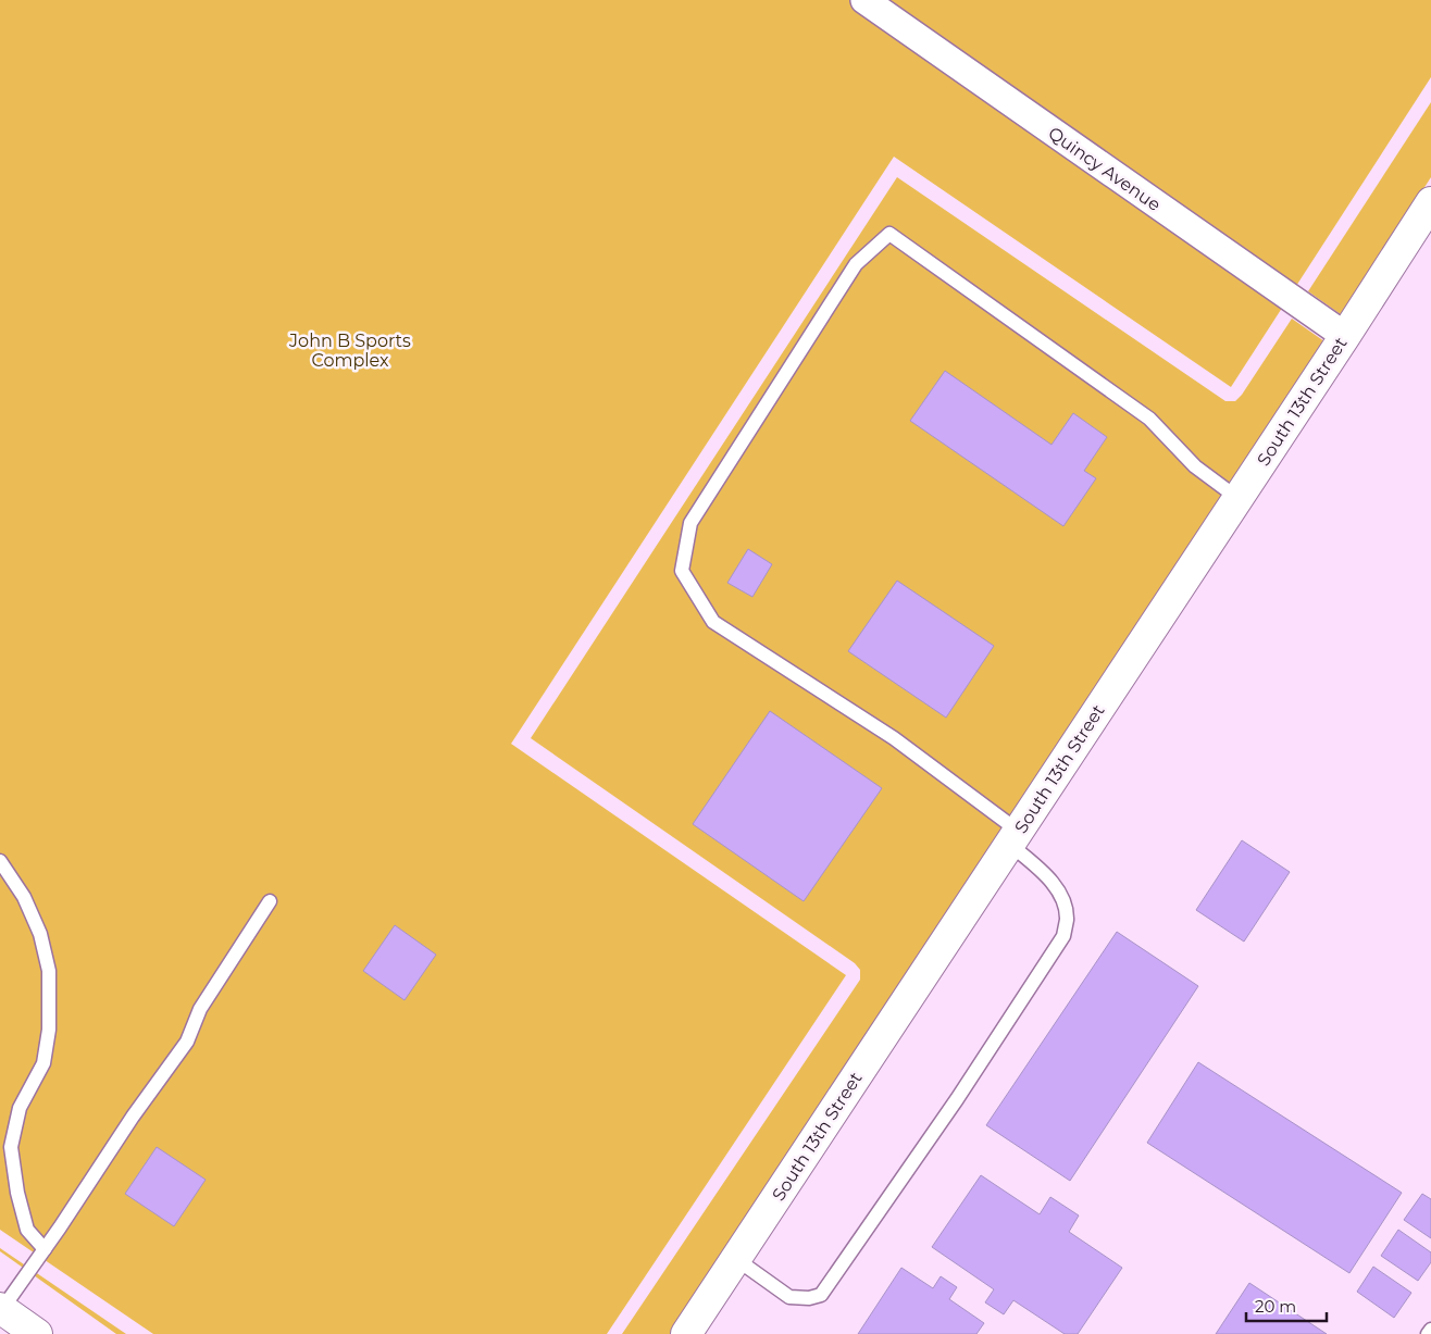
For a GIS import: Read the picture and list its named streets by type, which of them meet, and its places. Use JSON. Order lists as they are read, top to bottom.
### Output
{
  "streets": {
    "street": ["Quincy Avenue", "South 13th Street"]
  },
  "crossings": [
    ["Quincy Avenue", "South 13th Street"]
  ],
  "parks": ["John B Sports Complex"],
  "scale_bar": "20 m"
}
